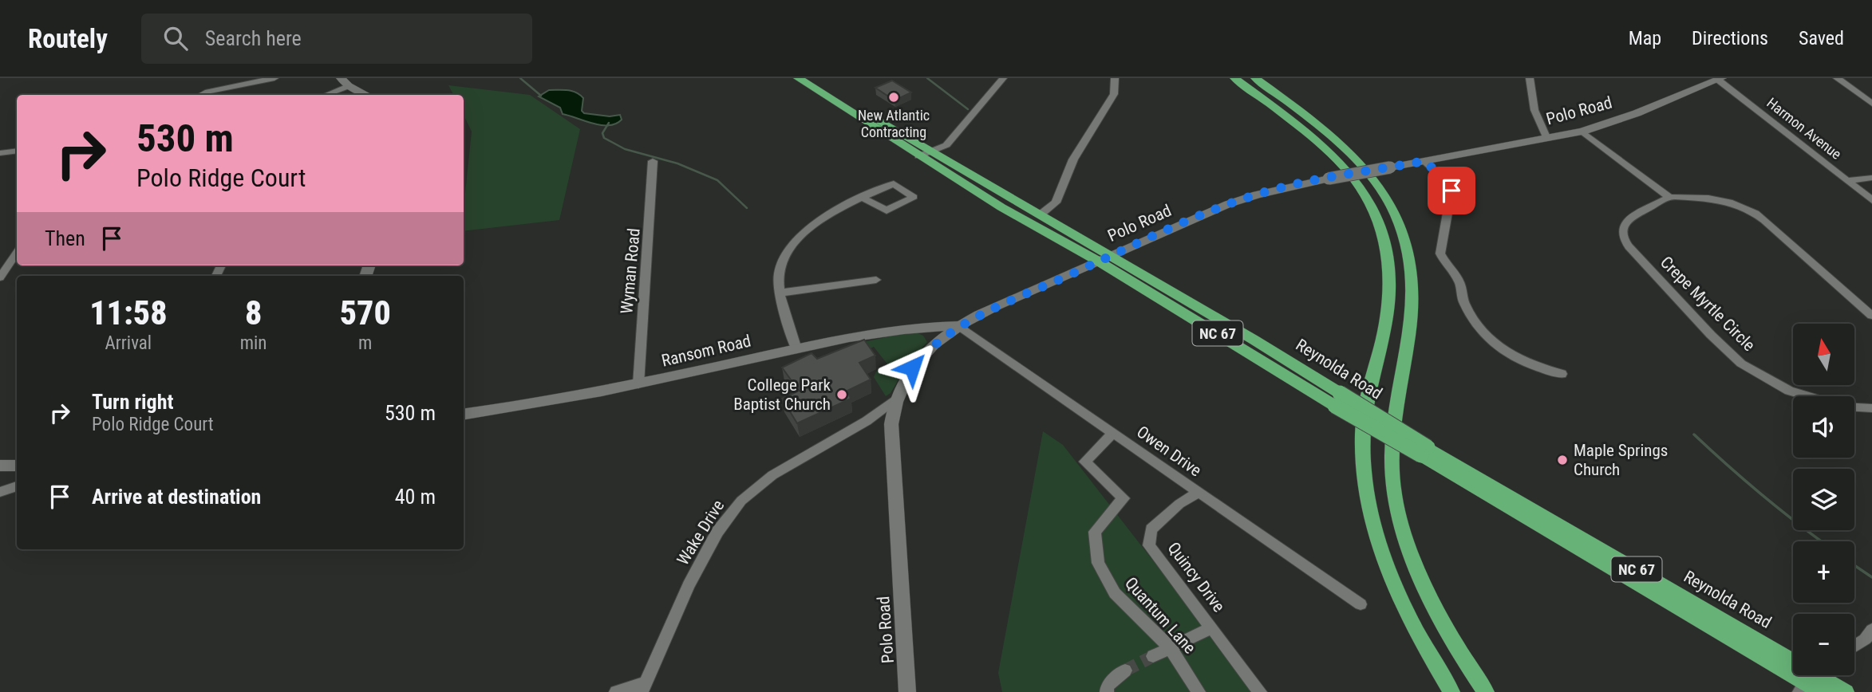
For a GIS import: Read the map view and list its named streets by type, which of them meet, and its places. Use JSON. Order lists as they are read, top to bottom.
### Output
{
  "streets": {
    "main road": [
      "Polo Road",
      "NC 67",
      "Ransom Road",
      "Reynolda Road"
    ],
    "street": [
      "Harmon Avenue",
      "Wyman Road",
      "Crepe Myrtle Circle",
      "Owen Drive",
      "Wake Drive",
      "Quincy Drive",
      "Quantum Lane"
    ]
  },
  "crossings": [
    ["Polo Road", "Harmon Avenue"],
    ["Polo Road", "Ransom Road"],
    ["Polo Road", "Reynolda Road"],
    ["Polo Road", "Owen Drive"],
    ["Polo Road", "Wake Drive"],
    ["Wyman Road", "Ransom Road"],
    ["Ransom Road", "Owen Drive"],
    ["Owen Drive", "Quincy Drive"],
    ["Owen Drive", "Quantum Lane"]
  ],
  "places": ["New Atlantic Contracting", "College Park Baptist Church", "Maple Springs Church"],
  "north": "top",
  "page": {
    "header": "Routely",
    "search": "Search here",
    "nav": ["Map", "Directions", "Saved"],
    "turn": ["530 m", "Polo Ridge Court"],
    "then": "Then",
    "eta": [
      "11:58",
      "Arrival",
      "8",
      "min",
      "570",
      "m"
    ],
    "map_buttons": ["+", "−"],
    "list": [
      {
        "name": "Turn right",
        "note": "Polo Ridge Court",
        "value": "530 m"
      },
      {
        "name": "Arrive at destination",
        "value": "40 m"
      }
    ]
  }
}
